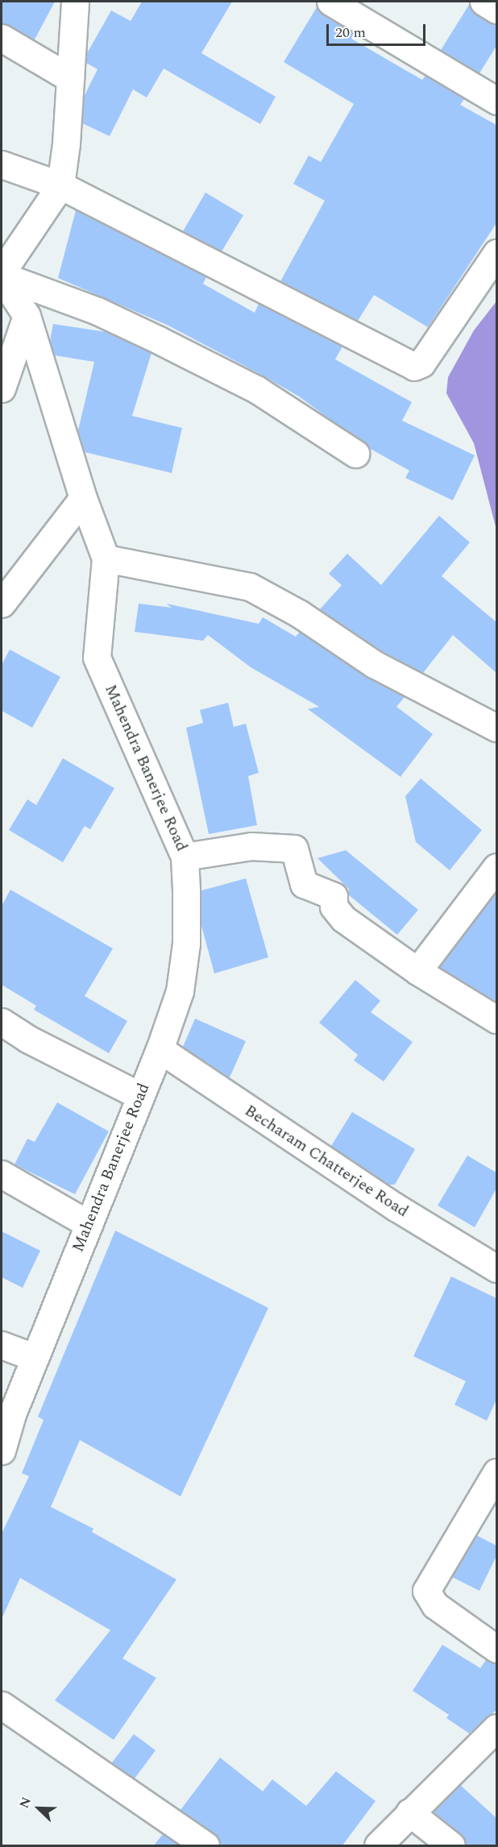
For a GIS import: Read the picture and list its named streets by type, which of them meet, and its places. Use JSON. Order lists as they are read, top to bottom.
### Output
{
  "streets": {
    "street": ["Mahendra Banerjee Road", "Becharam Chatterjee Road"]
  },
  "crossings": [
    ["Mahendra Banerjee Road", "Becharam Chatterjee Road"]
  ],
  "scale_bar": "20 m",
  "north": "top left"
}
